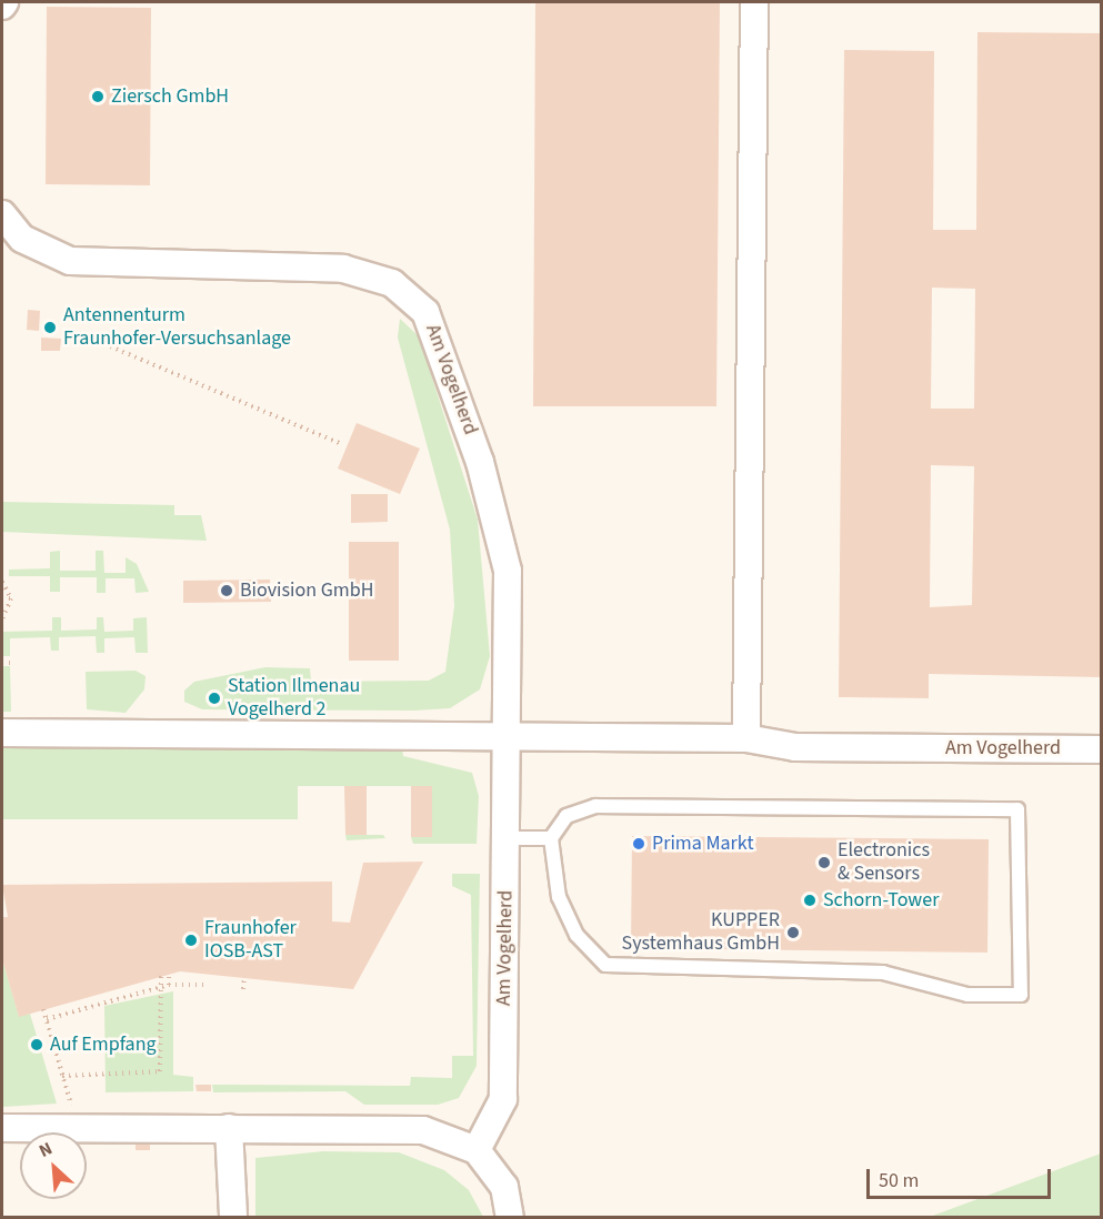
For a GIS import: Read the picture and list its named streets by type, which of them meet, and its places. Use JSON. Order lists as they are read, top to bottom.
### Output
{
  "streets": {
    "street": ["Am Vogelherd"]
  },
  "places": [
    "Ziersch GmbH",
    "Antennenturm Fraunhofer-Versuchsanlage",
    "Biovision GmbH",
    "Station Ilmenau Vogelherd 2",
    "Prima Markt",
    "Electronics & Sensors",
    "Schorn-Tower",
    "KUPPER Systemhaus GmbH",
    "Fraunhofer IOSB-AST",
    "Auf Empfang"
  ],
  "scale_bar": "50 m",
  "north": "top left"
}
